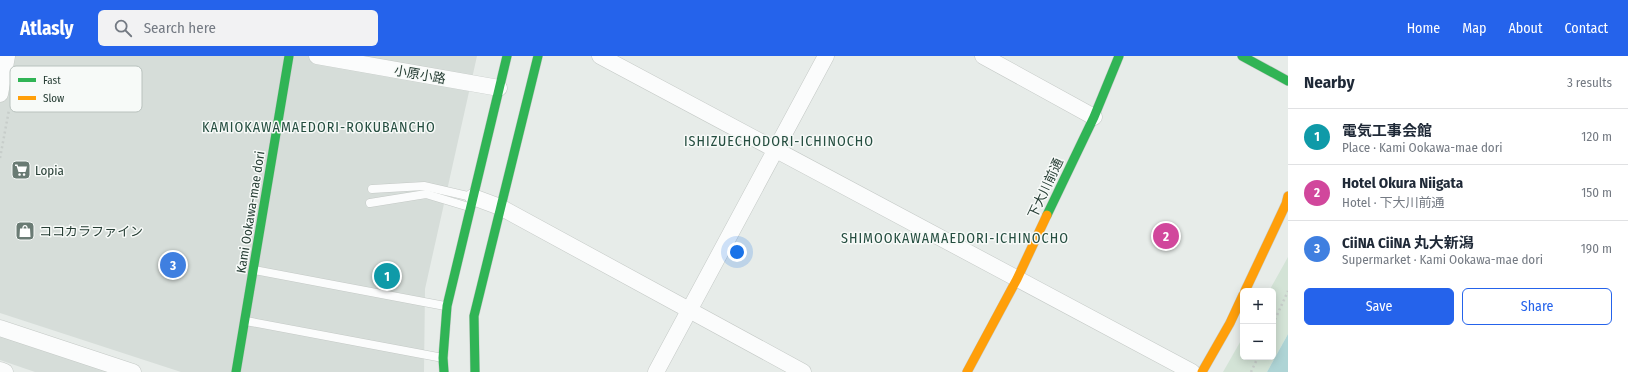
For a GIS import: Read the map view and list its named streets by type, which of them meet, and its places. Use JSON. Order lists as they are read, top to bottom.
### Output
{
  "streets": {
    "main road": ["下大川前通", "Kami Ookawa-mae dori"],
    "street": ["小原小路"]
  },
  "districts": ["KAMIOKAWAMAEDORI-ROKUBANCHO", "ISHIZUECHODORI-ICHINOCHO", "SHIMOOKAWAMAEDORI-ICHINOCHO"],
  "places": {
    "supermarket": ["Lopia"],
    "shop": ["ココカラファイン"]
  },
  "legend": ["Fast", "Slow"],
  "page": {
    "header": "Atlasly",
    "search": "Search here",
    "nav": [
      "Home",
      "Map",
      "About",
      "Contact"
    ],
    "heading": ["Nearby", "3 results"],
    "list": [
      {
        "mark": "1",
        "name": "電気工事会館",
        "note": "Place · Kami Ookawa-mae dori",
        "value": "120 m"
      },
      {
        "mark": "2",
        "name": "Hotel Okura Niigata",
        "note": "Hotel · 下大川前通",
        "value": "150 m"
      },
      {
        "mark": "3",
        "name": "CiiNA CiiNA 丸大新潟",
        "note": "Supermarket · Kami Ookawa-mae dori",
        "value": "190 m"
      }
    ],
    "pins": ["2", "3", "1"],
    "buttons": ["Save", "Share"],
    "map_buttons": ["+", "−"]
  }
}
